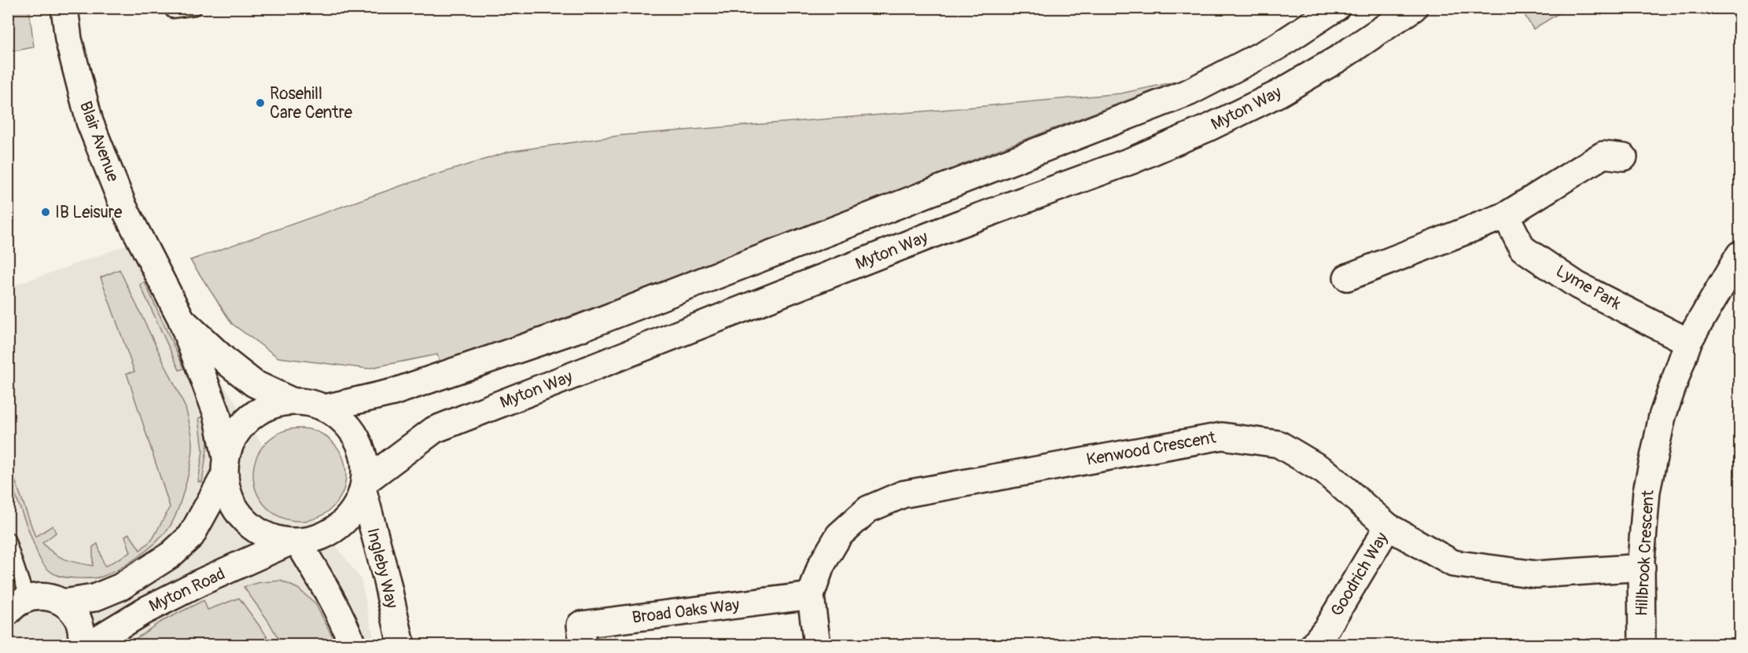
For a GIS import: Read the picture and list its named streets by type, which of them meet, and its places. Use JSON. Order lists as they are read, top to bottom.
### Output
{
  "streets": {
    "street": [
      "Myton Way",
      "Blair Avenue",
      "Lyme Park",
      "Kenwood Crescent",
      "Hillbrook Crescent",
      "Ingleby Way",
      "Goodrich Way",
      "Myton Road",
      "Broad Oaks Way"
    ]
  },
  "crossings": [
    ["Myton Way", "Blair Avenue"],
    ["Myton Way", "Ingleby Way"],
    ["Myton Way", "Myton Road"],
    ["Blair Avenue", "Ingleby Way"],
    ["Blair Avenue", "Myton Road"],
    ["Lyme Park", "Hillbrook Crescent"],
    ["Kenwood Crescent", "Hillbrook Crescent"],
    ["Kenwood Crescent", "Goodrich Way"],
    ["Kenwood Crescent", "Broad Oaks Way"],
    ["Ingleby Way", "Myton Road"]
  ],
  "places": ["Rosehill Care Centre", "IB Leisure"]
}
